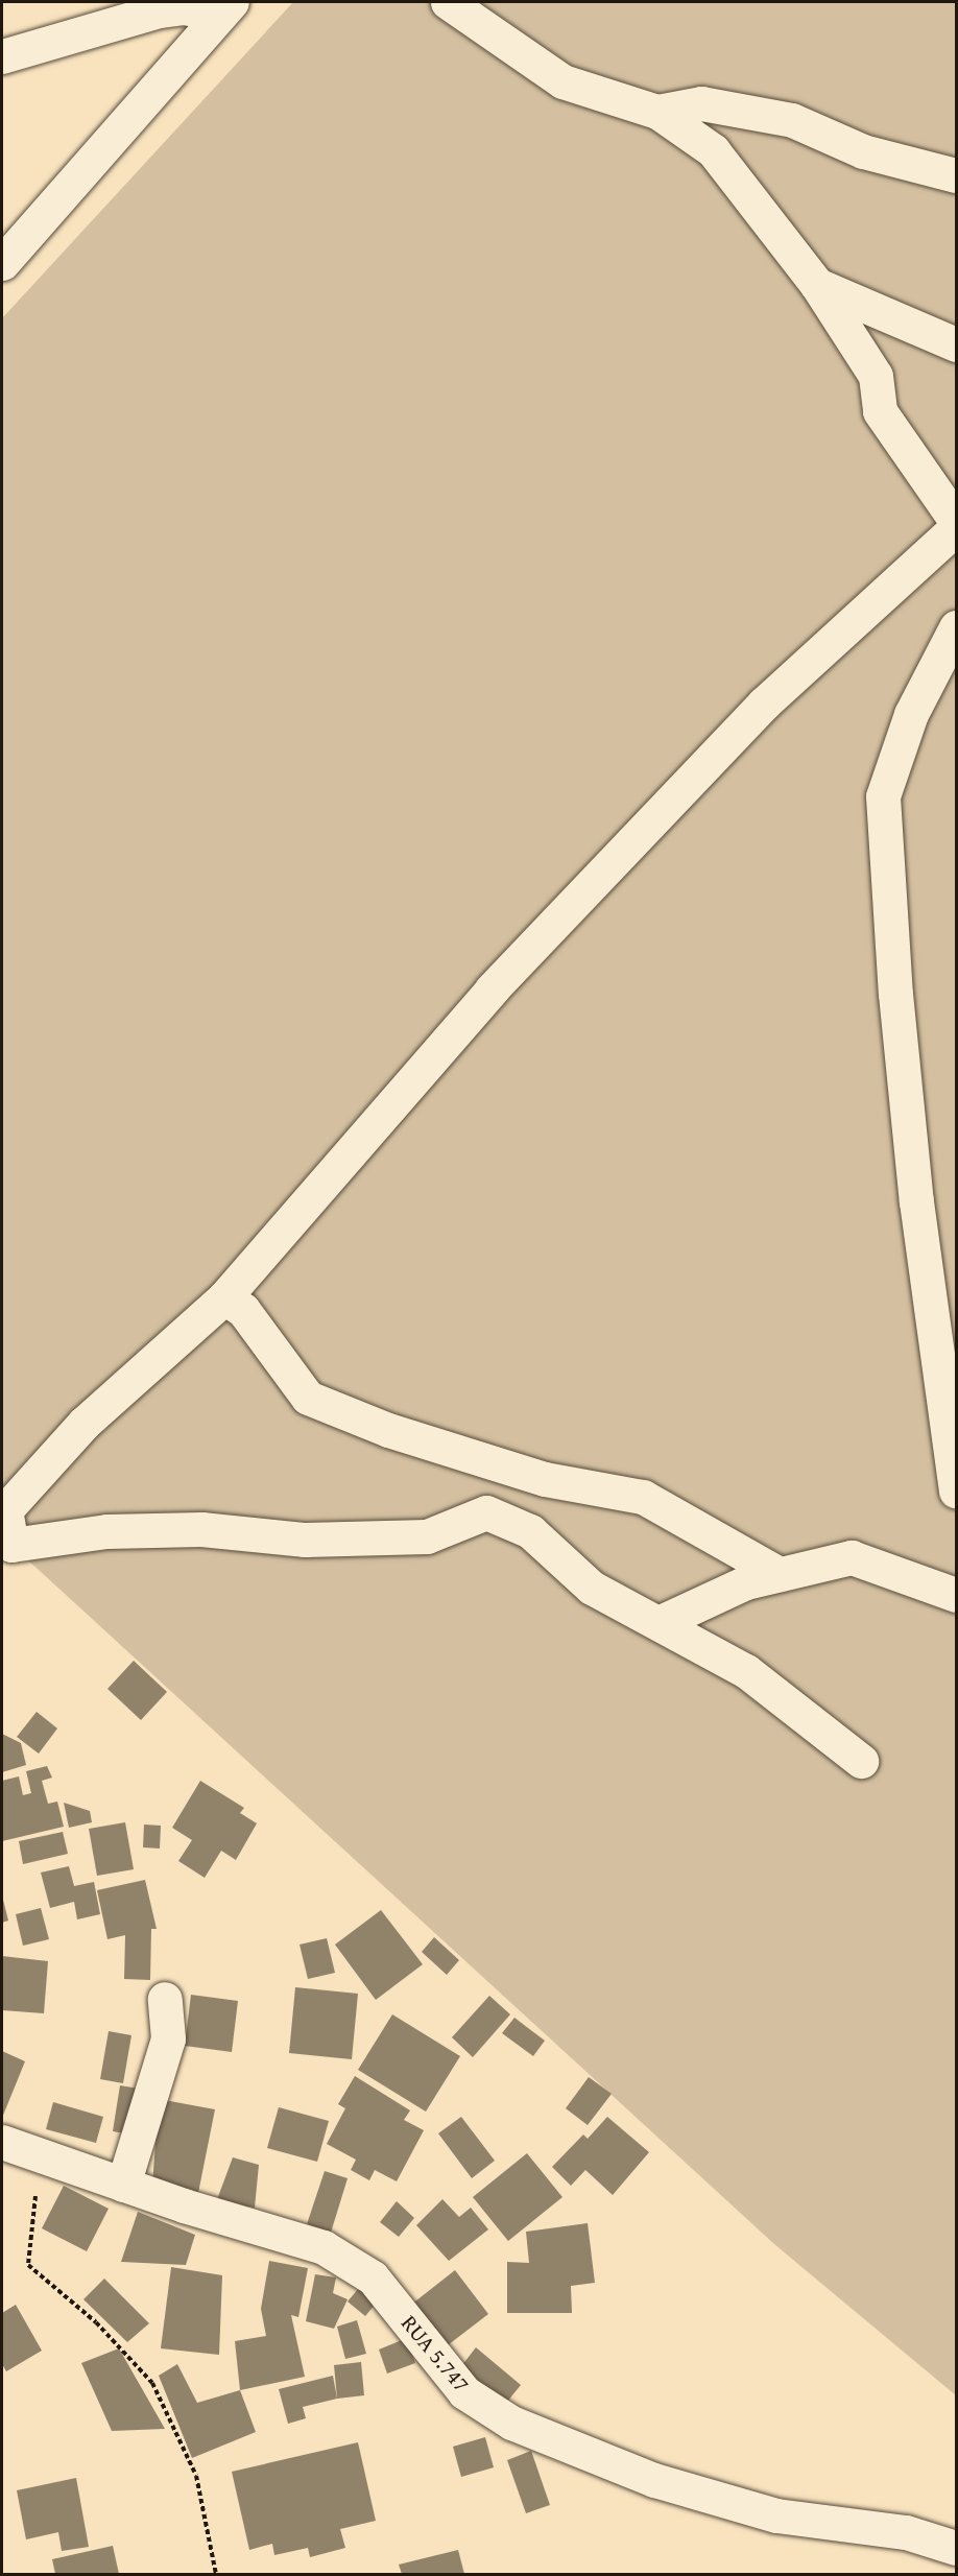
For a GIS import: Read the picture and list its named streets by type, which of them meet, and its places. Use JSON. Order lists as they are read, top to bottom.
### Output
{
  "streets": {
    "street": ["RUA 5.747"]
  }
}
